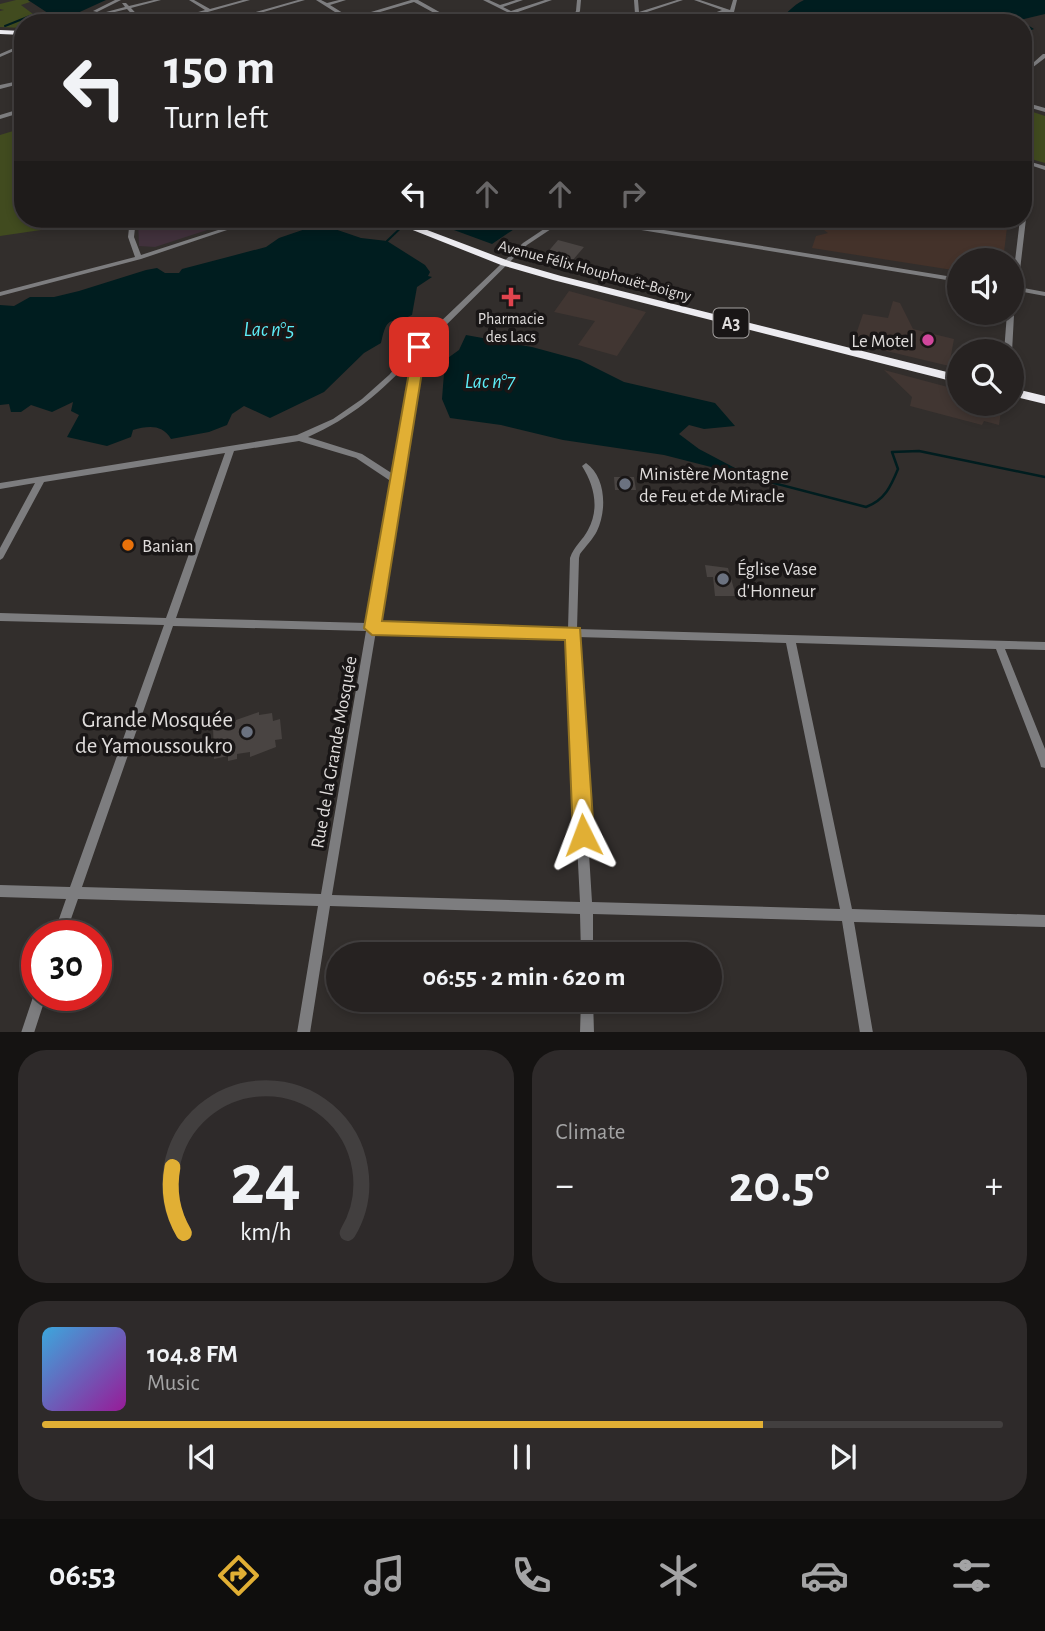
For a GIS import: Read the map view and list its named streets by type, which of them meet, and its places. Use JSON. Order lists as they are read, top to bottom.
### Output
{
  "streets": {
    "highway": ["Avenue Félix Houphouët-Boigny", "A3"],
    "street": ["Rue de la Grande Mosquée"]
  },
  "water": ["Lac n°5", "Lac n°7"],
  "places": {
    "health": ["Pharmacie des Lacs"],
    "other": [
      "Le Motel",
      "Ministère Montagne de Feu et de Miracle",
      "Banian",
      "Église Vase d'Honneur",
      "Grande Mosquée de Yamoussoukro"
    ]
  },
  "page": {
    "turn": ["150 m", "Turn left"],
    "limit": "30",
    "trip": "06:55 · 2 min · 620 m",
    "tile": "Climate",
    "heat": ["−", "20.5°", "+"],
    "song": ["104.8 FM", "Music"],
    "tabs": "06:53",
    "gauge": ["24", "km/h"]
  }
}
